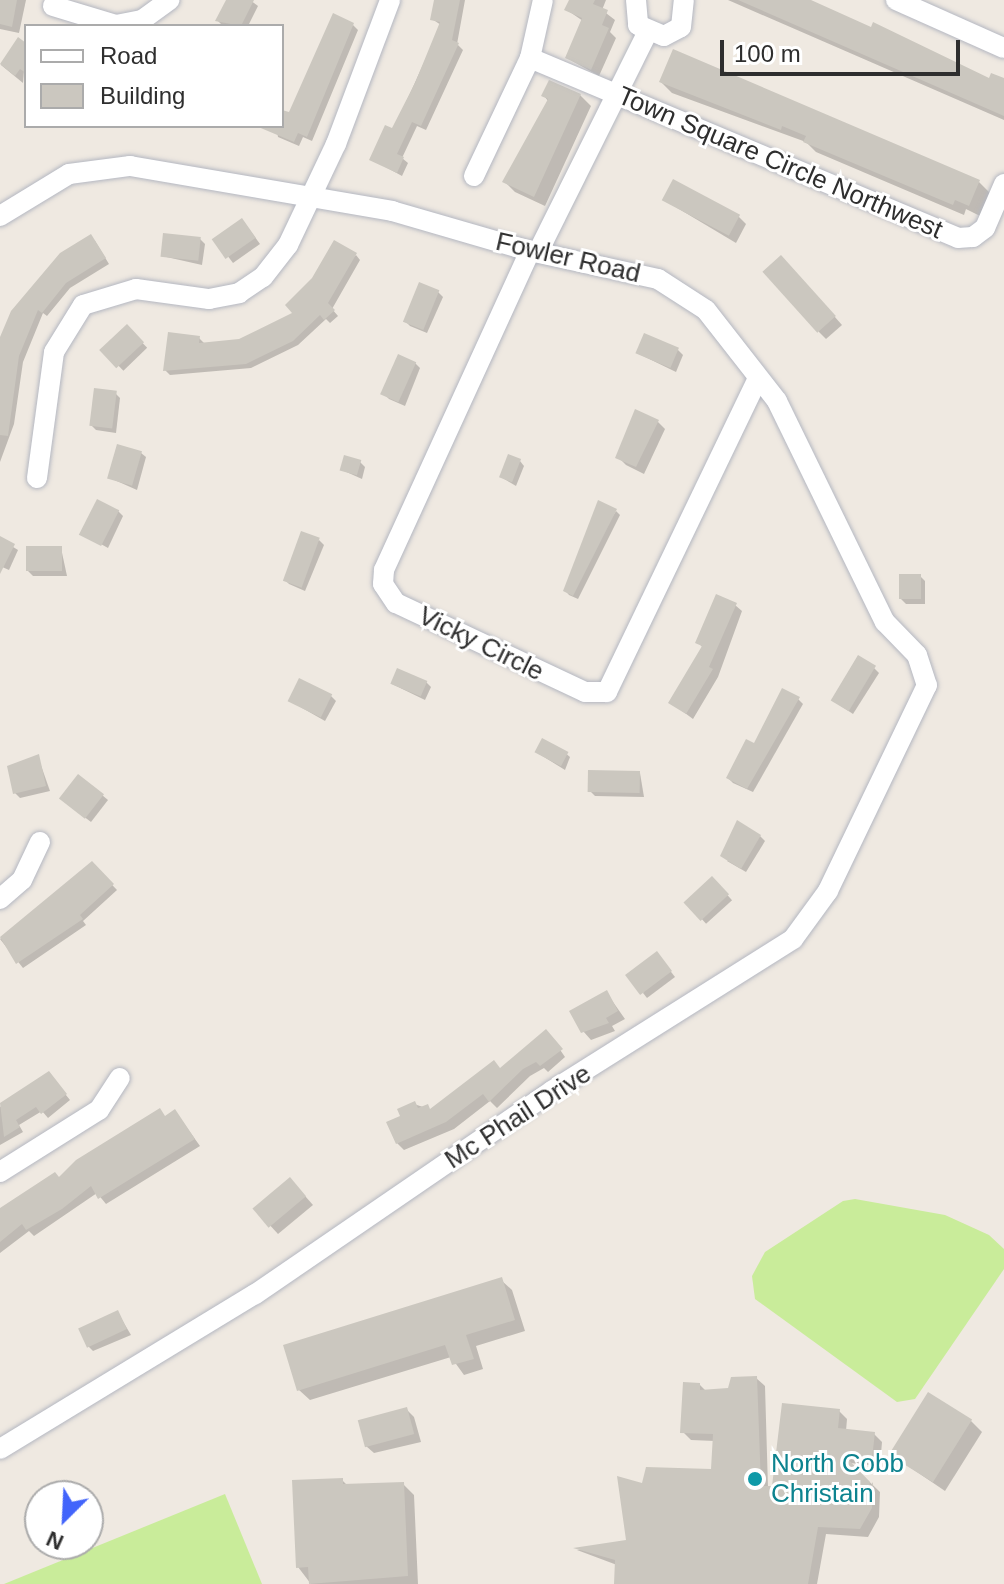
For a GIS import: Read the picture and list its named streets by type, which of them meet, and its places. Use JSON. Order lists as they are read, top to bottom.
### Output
{
  "streets": {
    "street": [
      "Town Square Circle Northwest",
      "Fowler Road",
      "Vicky Circle",
      "Mc Phail Drive"
    ]
  },
  "crossings": [
    ["Fowler Road", "Vicky Circle"],
    ["Fowler Road", "Mc Phail Drive"]
  ],
  "places": ["North Cobb Christain"],
  "legend": ["Road", "Building"],
  "scale_bar": "100 m",
  "north": "bottom left"
}
